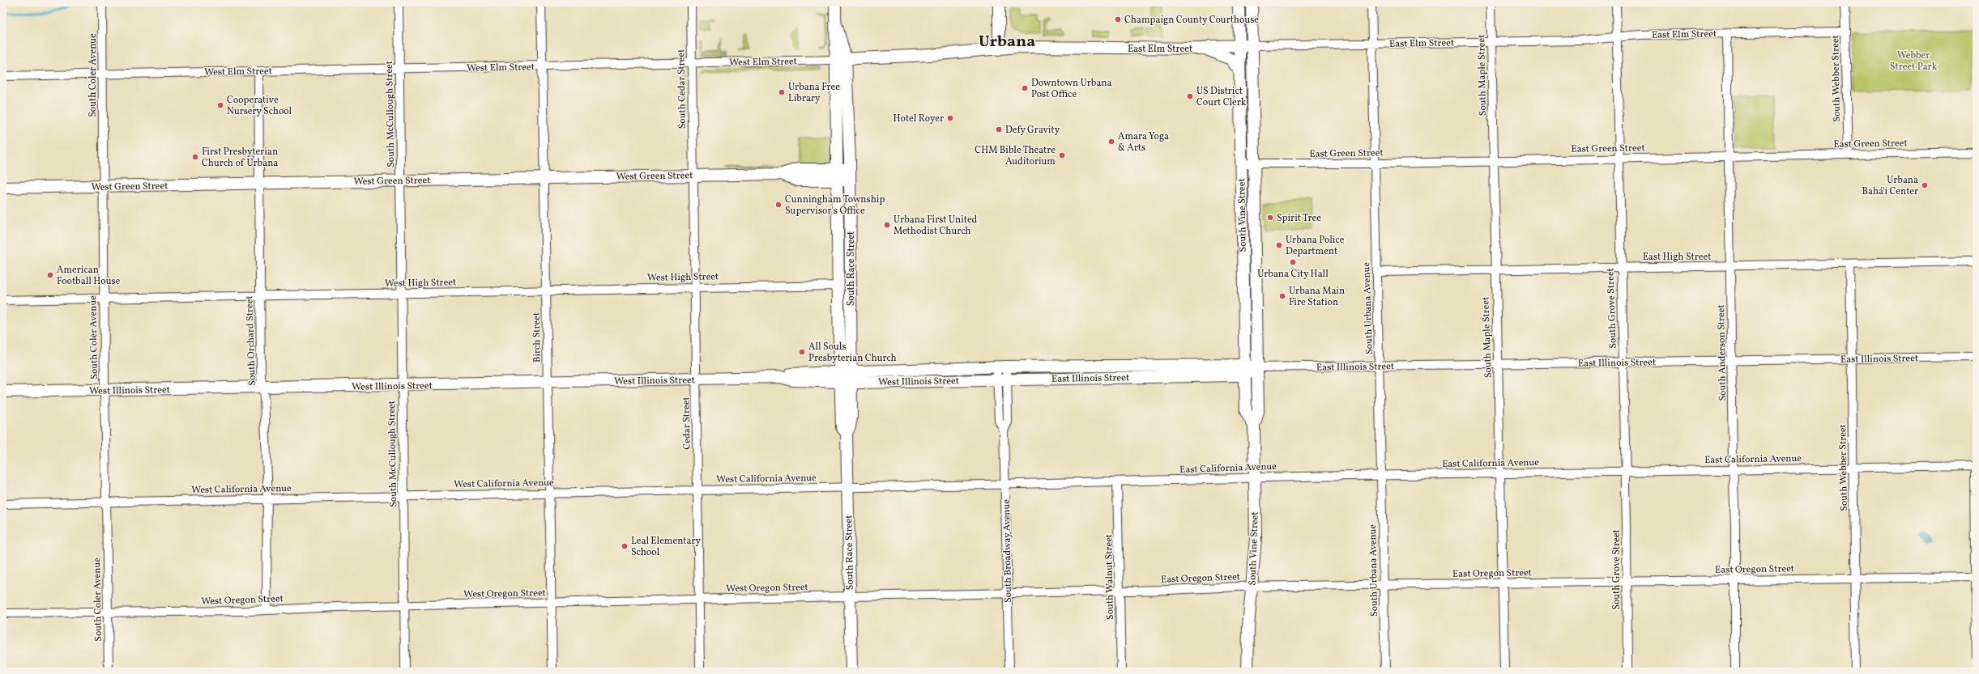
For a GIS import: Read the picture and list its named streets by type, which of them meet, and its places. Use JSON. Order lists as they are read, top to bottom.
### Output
{
  "streets": {
    "street": [
      "East Elm Street",
      "West Elm Street",
      "South Coler Avenue",
      "South Maple Street",
      "South Webber Street",
      "South Cedar Street",
      "South McCullough Street",
      "East Green Street",
      "West Green Street",
      "South Vine Street",
      "East High Street",
      "South Race Street",
      "West High Street",
      "South Urbana Avenue",
      "South Grove Street",
      "Birch Street",
      "South Orchard Street",
      "South Anderson Street",
      "East Illinois Street",
      "West Illinois Street",
      "Cedar Street",
      "East California Avenue",
      "West California Avenue",
      "South Broadway Avenue",
      "East Oregon Street",
      "South Walnut Street",
      "West Oregon Street"
    ]
  },
  "crossings": [
    ["East Elm Street", "West Elm Street"],
    ["East Elm Street", "South Maple Street"],
    ["East Elm Street", "South Webber Street"],
    ["East Elm Street", "South Vine Street"],
    ["East Elm Street", "South Urbana Avenue"],
    ["East Elm Street", "South Grove Street"],
    ["East Elm Street", "South Anderson Street"],
    ["West Elm Street", "South Coler Avenue"],
    ["West Elm Street", "South Cedar Street"],
    ["West Elm Street", "South McCullough Street"],
    ["West Elm Street", "South Race Street"],
    ["West Elm Street", "Birch Street"],
    ["West Elm Street", "South Orchard Street"],
    ["South Coler Avenue", "West Green Street"],
    ["South Coler Avenue", "West High Street"],
    ["South Coler Avenue", "West Illinois Street"],
    ["South Coler Avenue", "West California Avenue"],
    ["South Coler Avenue", "West Oregon Street"],
    ["South Maple Street", "East Green Street"],
    ["South Maple Street", "East High Street"],
    ["South Maple Street", "East Illinois Street"],
    ["South Maple Street", "East California Avenue"],
    ["South Maple Street", "East Oregon Street"],
    ["South Webber Street", "East Green Street"],
    ["South Webber Street", "East High Street"],
    ["South Webber Street", "East Illinois Street"],
    ["South Webber Street", "East California Avenue"],
    ["South Webber Street", "East Oregon Street"],
    ["South Cedar Street", "West Green Street"],
    ["South Cedar Street", "Cedar Street"],
    ["South McCullough Street", "West Green Street"],
    ["South McCullough Street", "West High Street"],
    ["South McCullough Street", "West Illinois Street"],
    ["South McCullough Street", "West California Avenue"],
    ["South McCullough Street", "West Oregon Street"],
    ["East Green Street", "South Vine Street"],
    ["East Green Street", "South Urbana Avenue"],
    ["East Green Street", "South Grove Street"],
    ["East Green Street", "South Anderson Street"],
    ["West Green Street", "South Race Street"],
    ["West Green Street", "Birch Street"],
    ["West Green Street", "South Orchard Street"],
    ["West Green Street", "Cedar Street"],
    ["South Vine Street", "East Illinois Street"],
    ["South Vine Street", "East California Avenue"],
    ["South Vine Street", "East Oregon Street"],
    ["East High Street", "South Urbana Avenue"],
    ["East High Street", "South Grove Street"],
    ["East High Street", "South Anderson Street"],
    ["South Race Street", "West High Street"],
    ["South Race Street", "West Illinois Street"],
    ["South Race Street", "West California Avenue"],
    ["South Race Street", "West Oregon Street"],
    ["West High Street", "Birch Street"],
    ["West High Street", "South Orchard Street"],
    ["West High Street", "Cedar Street"],
    ["South Urbana Avenue", "East Illinois Street"],
    ["South Urbana Avenue", "East California Avenue"],
    ["South Urbana Avenue", "East Oregon Street"],
    ["South Grove Street", "East Illinois Street"],
    ["South Grove Street", "East California Avenue"],
    ["South Grove Street", "East Oregon Street"],
    ["Birch Street", "West Illinois Street"],
    ["Birch Street", "West California Avenue"],
    ["Birch Street", "West Oregon Street"],
    ["South Orchard Street", "West Illinois Street"],
    ["South Orchard Street", "West California Avenue"],
    ["South Orchard Street", "West Oregon Street"],
    ["South Anderson Street", "East Illinois Street"],
    ["South Anderson Street", "East California Avenue"],
    ["South Anderson Street", "East Oregon Street"],
    ["East Illinois Street", "West Illinois Street"],
    ["East Illinois Street", "South Broadway Avenue"],
    ["West Illinois Street", "Cedar Street"],
    ["West Illinois Street", "South Broadway Avenue"],
    ["Cedar Street", "West California Avenue"],
    ["Cedar Street", "West Oregon Street"],
    ["East California Avenue", "West California Avenue"],
    ["East California Avenue", "South Broadway Avenue"],
    ["East California Avenue", "South Walnut Street"],
    ["West California Avenue", "South Broadway Avenue"],
    ["South Broadway Avenue", "East Oregon Street"],
    ["South Broadway Avenue", "West Oregon Street"],
    ["East Oregon Street", "South Walnut Street"],
    ["East Oregon Street", "West Oregon Street"]
  ],
  "districts": ["Urbana"],
  "parks": ["Webber Street Park"],
  "places": [
    "Champaign County Courthouse",
    "Downtown Urbana Post Office",
    "Urbana Free Library",
    "US District Court Clerk",
    "Cooperative Nursery School",
    "Hotel Royer",
    "Defy Gravity",
    "Amara Yoga & Arts",
    "CHM Bible Theatre Auditorium",
    "First Presbyterian Church of Urbana",
    "Urbana Bahá'í Center",
    "Cunningham Township Supervisor's Office",
    "Spirit Tree",
    "Urbana First United Methodist Church",
    "Urbana Police Department",
    "Urbana City Hall",
    "American Football House",
    "Urbana Main Fire Station",
    "All Souls Presbyterian Church",
    "Leal Elementary School"
  ]
}
